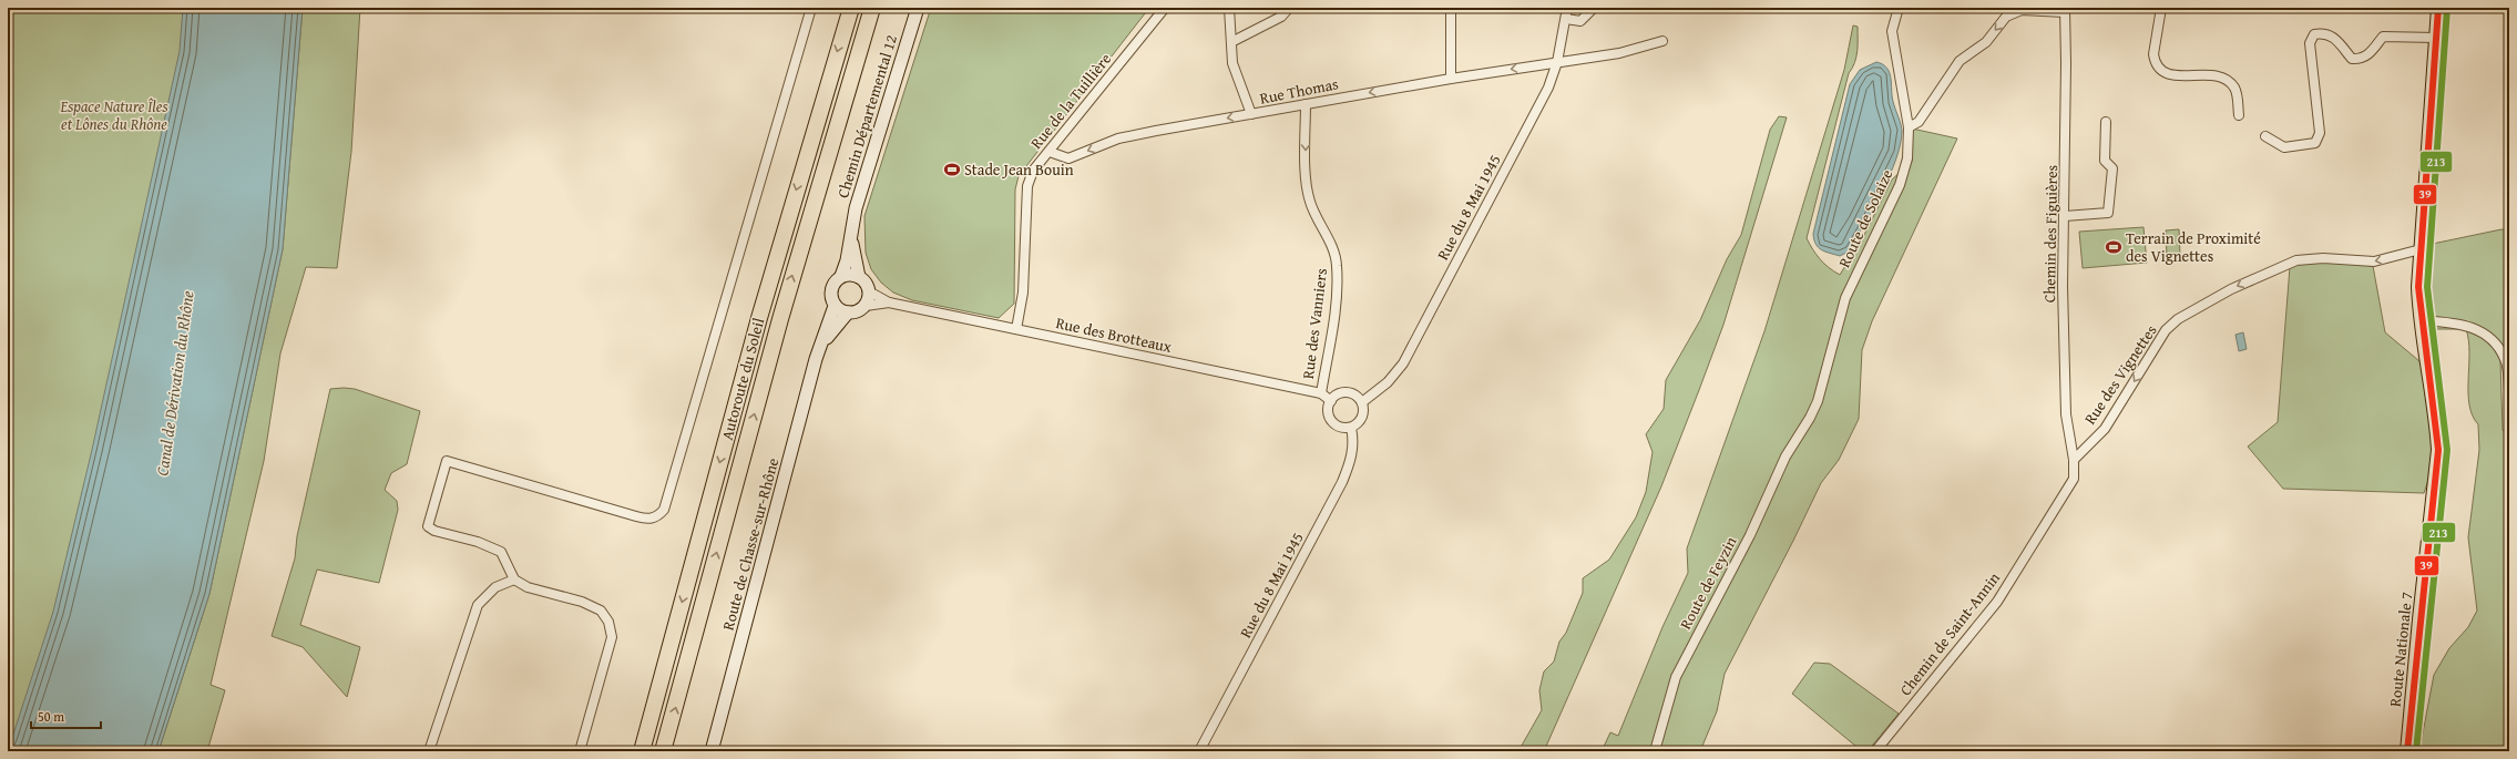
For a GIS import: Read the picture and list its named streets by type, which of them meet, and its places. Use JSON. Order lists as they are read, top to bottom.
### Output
{
  "streets": {
    "highway": ["Autoroute du Soleil"],
    "main road": ["Chemin Départemental 12", "Route de Chasse-sur-Rhône", "Route Nationale 7"],
    "street": [
      "Rue Thomas",
      "Rue de la Tuillière",
      "Rue du 8 Mai 1945",
      "Route de Solaize",
      "Chemin des Figuières",
      "Rue des Vanniers",
      "Rue des Brotteaux",
      "Rue des Vignettes",
      "Route de Feyzin",
      "Chemin de Saint-Annin"
    ]
  },
  "crossings": [
    ["Rue Thomas", "Rue de la Tuillière"],
    ["Rue Thomas", "Rue du 8 Mai 1945"],
    ["Rue Thomas", "Rue des Vanniers"],
    ["Rue de la Tuillière", "Rue des Brotteaux"],
    ["Chemin Départemental 12", "Rue des Brotteaux"],
    ["Chemin Départemental 12", "Route de Chasse-sur-Rhône"],
    ["Rue du 8 Mai 1945", "Rue des Brotteaux"],
    ["Route de Solaize", "Route de Feyzin"],
    ["Chemin des Figuières", "Rue des Vignettes"],
    ["Chemin des Figuières", "Chemin de Saint-Annin"],
    ["Rue des Vanniers", "Rue des Brotteaux"],
    ["Rue des Brotteaux", "Route de Chasse-sur-Rhône"],
    ["Rue des Vignettes", "Chemin de Saint-Annin"],
    ["Rue des Vignettes", "Route Nationale 7"]
  ],
  "one_way": ["Rue Thomas", "Rue des Vanniers", "Rue des Vignettes"],
  "water": ["Canal de Dérivation du Rhône"],
  "parks": ["Espace Nature Îles et Lônes du Rhône"],
  "places": {
    "sports": ["Stade Jean Bouin", "Terrain de Proximité des Vignettes"]
  },
  "lines": ["transit line 39", "transit line 213"],
  "scale_bar": "50 m"
}
